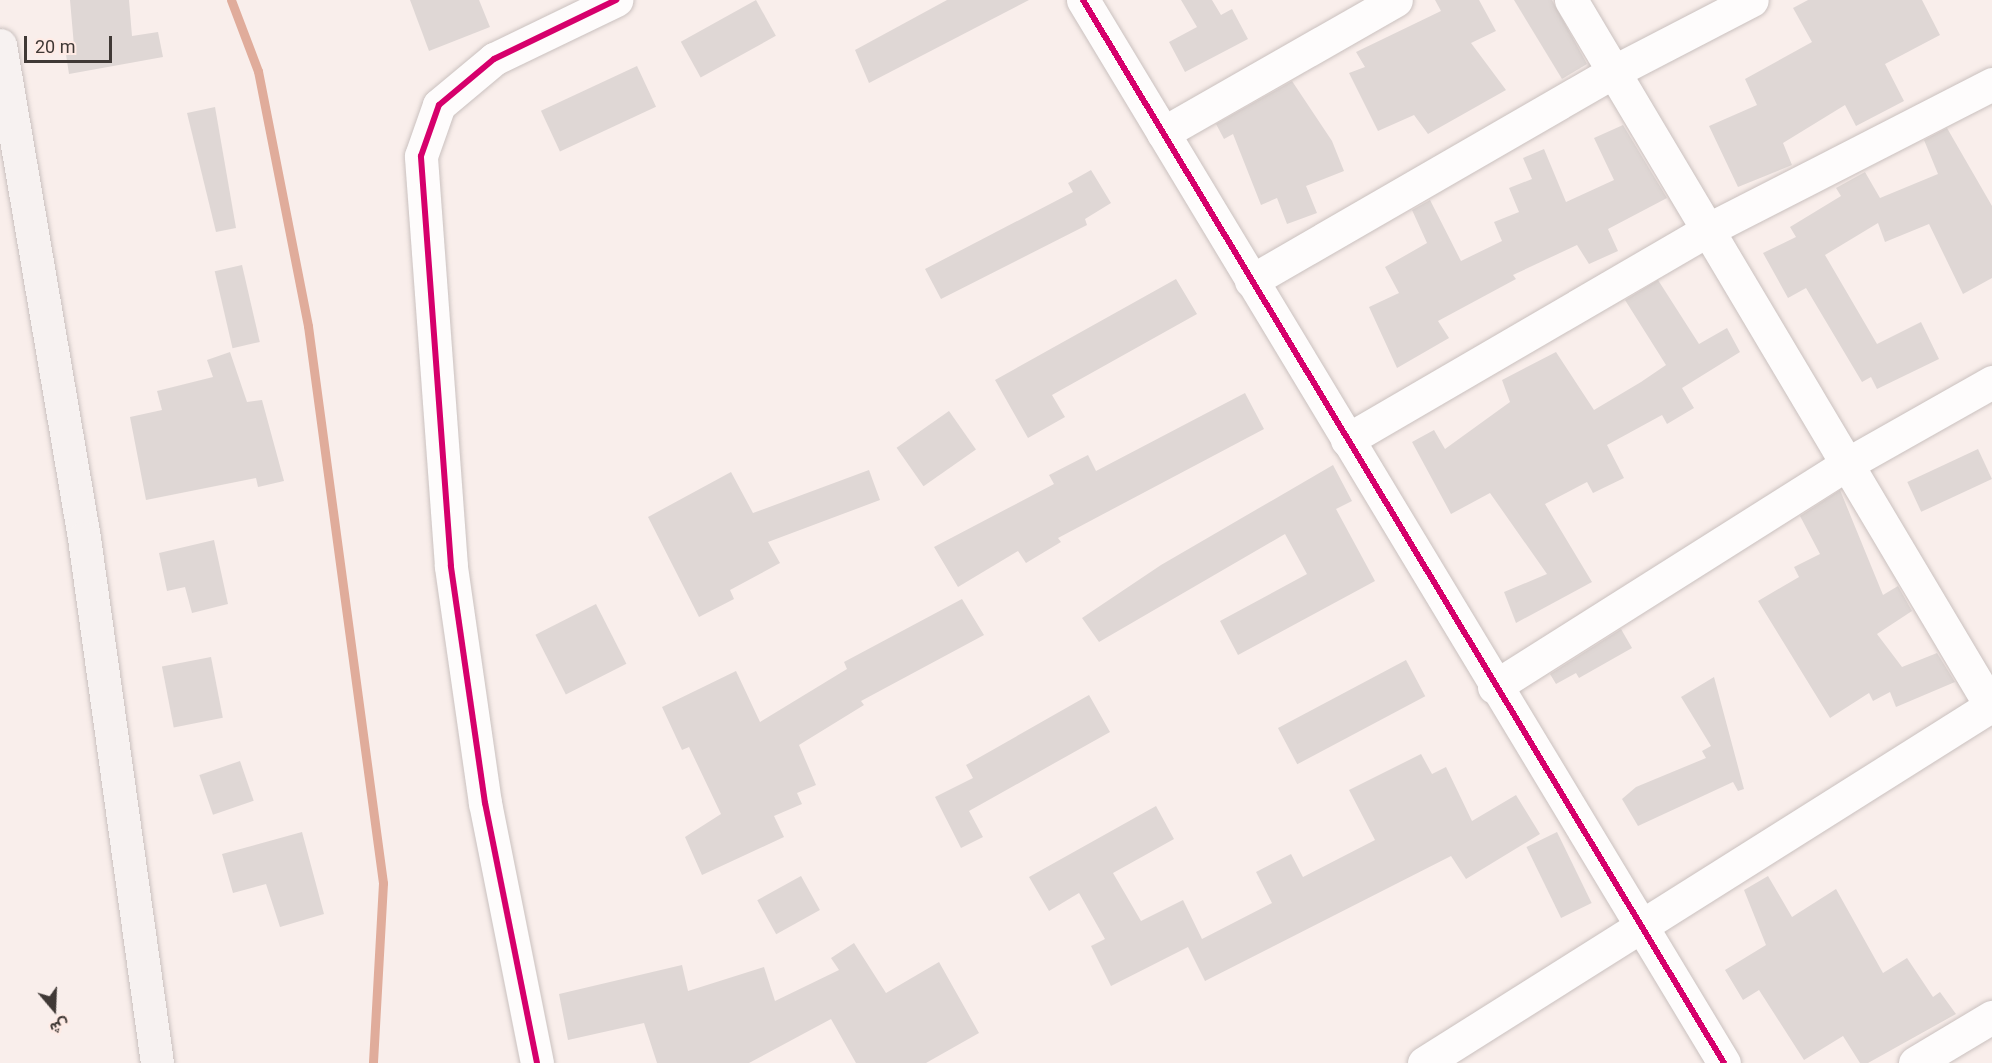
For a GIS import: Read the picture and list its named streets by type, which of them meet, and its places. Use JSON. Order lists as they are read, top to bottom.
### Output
{
  "scale_bar": "20 m",
  "north": "bottom"
}
